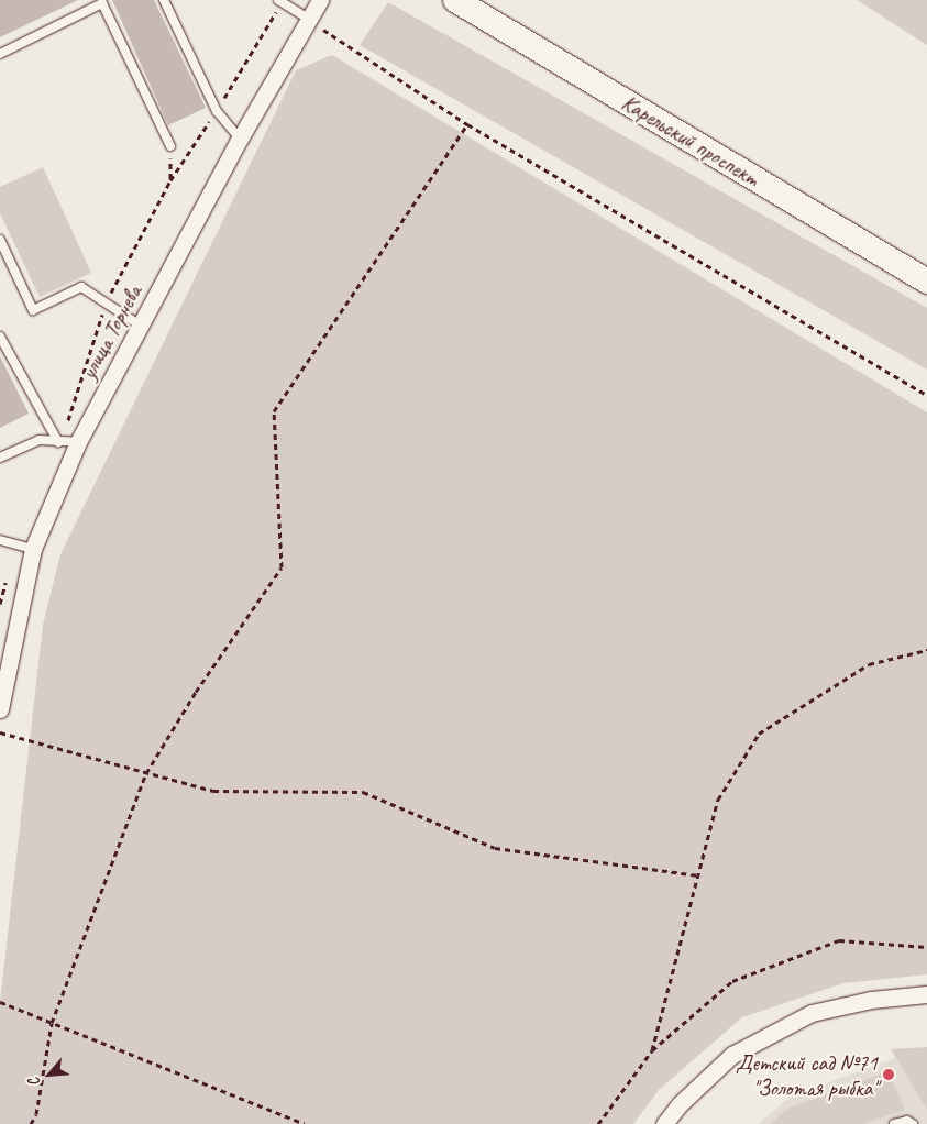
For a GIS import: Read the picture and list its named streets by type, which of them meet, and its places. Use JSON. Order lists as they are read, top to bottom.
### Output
{
  "streets": {
    "main road": ["Карельский проспект"],
    "street": ["улица Торнева"]
  },
  "places": ["Детский сад №71 \"Золотая рыбка\""],
  "north": "bottom left"
}
